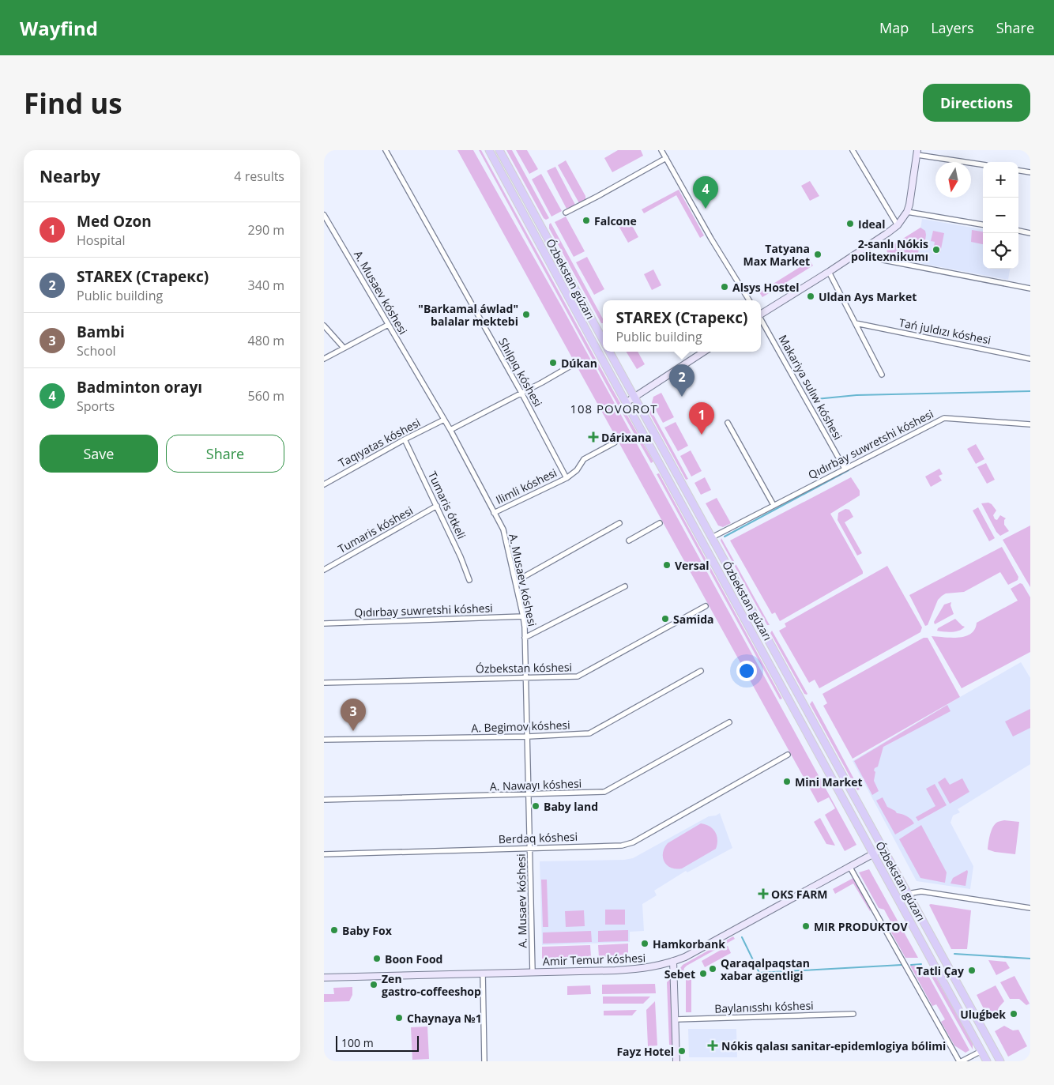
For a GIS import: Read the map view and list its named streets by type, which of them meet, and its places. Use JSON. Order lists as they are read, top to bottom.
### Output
{
  "streets": {
    "main road": ["Ózbekstan gúzarı", "Amir Temur kóshesi"],
    "street": [
      "A. Musaev kóshesi",
      "Tań juldızı kóshesi",
      "Shılpıq kóshesi",
      "Makariya sulıw kóshesi",
      "Taqıyatas kóshesi",
      "Qıdırbay suwretshi kóshesi",
      "Ilimli kóshesi",
      "Tumaris ótkeli",
      "Tumaris kóshesi",
      "Ózbekstan kóshesi",
      "A. Begimov kóshesi",
      "A. Nawayı kóshesi",
      "Berdaq kóshesi",
      "Baylanısshı kóshesi"
    ]
  },
  "crossings": [
    ["Ózbekstan gúzarı", "Qıdırbay suwretshi kóshesi"],
    ["Ózbekstan gúzarı", "Amir Temur kóshesi"],
    ["A. Musaev kóshesi", "Taqıyatas kóshesi"],
    ["A. Musaev kóshesi", "Qıdırbay suwretshi kóshesi"],
    ["A. Musaev kóshesi", "Ilimli kóshesi"],
    ["A. Musaev kóshesi", "Ózbekstan kóshesi"],
    ["A. Musaev kóshesi", "A. Begimov kóshesi"],
    ["A. Musaev kóshesi", "A. Nawayı kóshesi"],
    ["A. Musaev kóshesi", "Berdaq kóshesi"],
    ["A. Musaev kóshesi", "Amir Temur kóshesi"],
    ["Shılpıq kóshesi", "Ilimli kóshesi"],
    ["Makariya sulıw kóshesi", "Qıdırbay suwretshi kóshesi"],
    ["Taqıyatas kóshesi", "Tumaris ótkeli"],
    ["Tumaris ótkeli", "Tumaris kóshesi"]
  ],
  "districts": ["108 POVOROT"],
  "places": {
    "other": [
      "Falcone",
      "Ideal",
      "2-sanlı Nókis politexnikumı",
      "Tatyana Max Market",
      "Alsys Hostel",
      "Uldan Ays Market",
      "\"Barkamal áwlad\" balalar mektebi",
      "Dúkan",
      "Versal",
      "Samida",
      "Mini Market",
      "Baby land",
      "MIR PRODUKTOV",
      "Baby Fox",
      "Hamkorbank",
      "Boon Food",
      "Qaraqalpaqstan xabar agentligi",
      "Tatli Çay",
      "Sebet",
      "Zen gastro-coffeeshop",
      "Uluǵbek",
      "Chaynaya №1",
      "Fayz Hotel"
    ],
    "health": ["Dárixana", "OKS FARM", "Nókis qalası sanitar-epidemlogiya bólimi"]
  },
  "scale_bar": "100 m",
  "north": "bottom",
  "page": {
    "header": "Wayfind",
    "nav": ["Map", "Layers", "Share"],
    "buttons": [
      "Directions",
      ["Save", "Share"]
    ],
    "title": "Find us",
    "heading": ["Nearby", "4 results"],
    "map_buttons": ["+", "−"],
    "pins": [
      "4",
      "2",
      "1",
      "3"
    ],
    "list": [
      {
        "mark": "1",
        "name": "Med Ozon",
        "note": "Hospital",
        "value": "290 m"
      },
      {
        "mark": "2",
        "name": "STAREX (Старекс)",
        "note": "Public building",
        "value": "340 m"
      },
      {
        "mark": "3",
        "name": "Bambi",
        "note": "School",
        "value": "480 m"
      },
      {
        "mark": "4",
        "name": "Badminton orayı",
        "note": "Sports",
        "value": "560 m"
      }
    ],
    "popup": ["STAREX (Старекс)", "Public building"],
    "scale": "100 m"
  }
}
